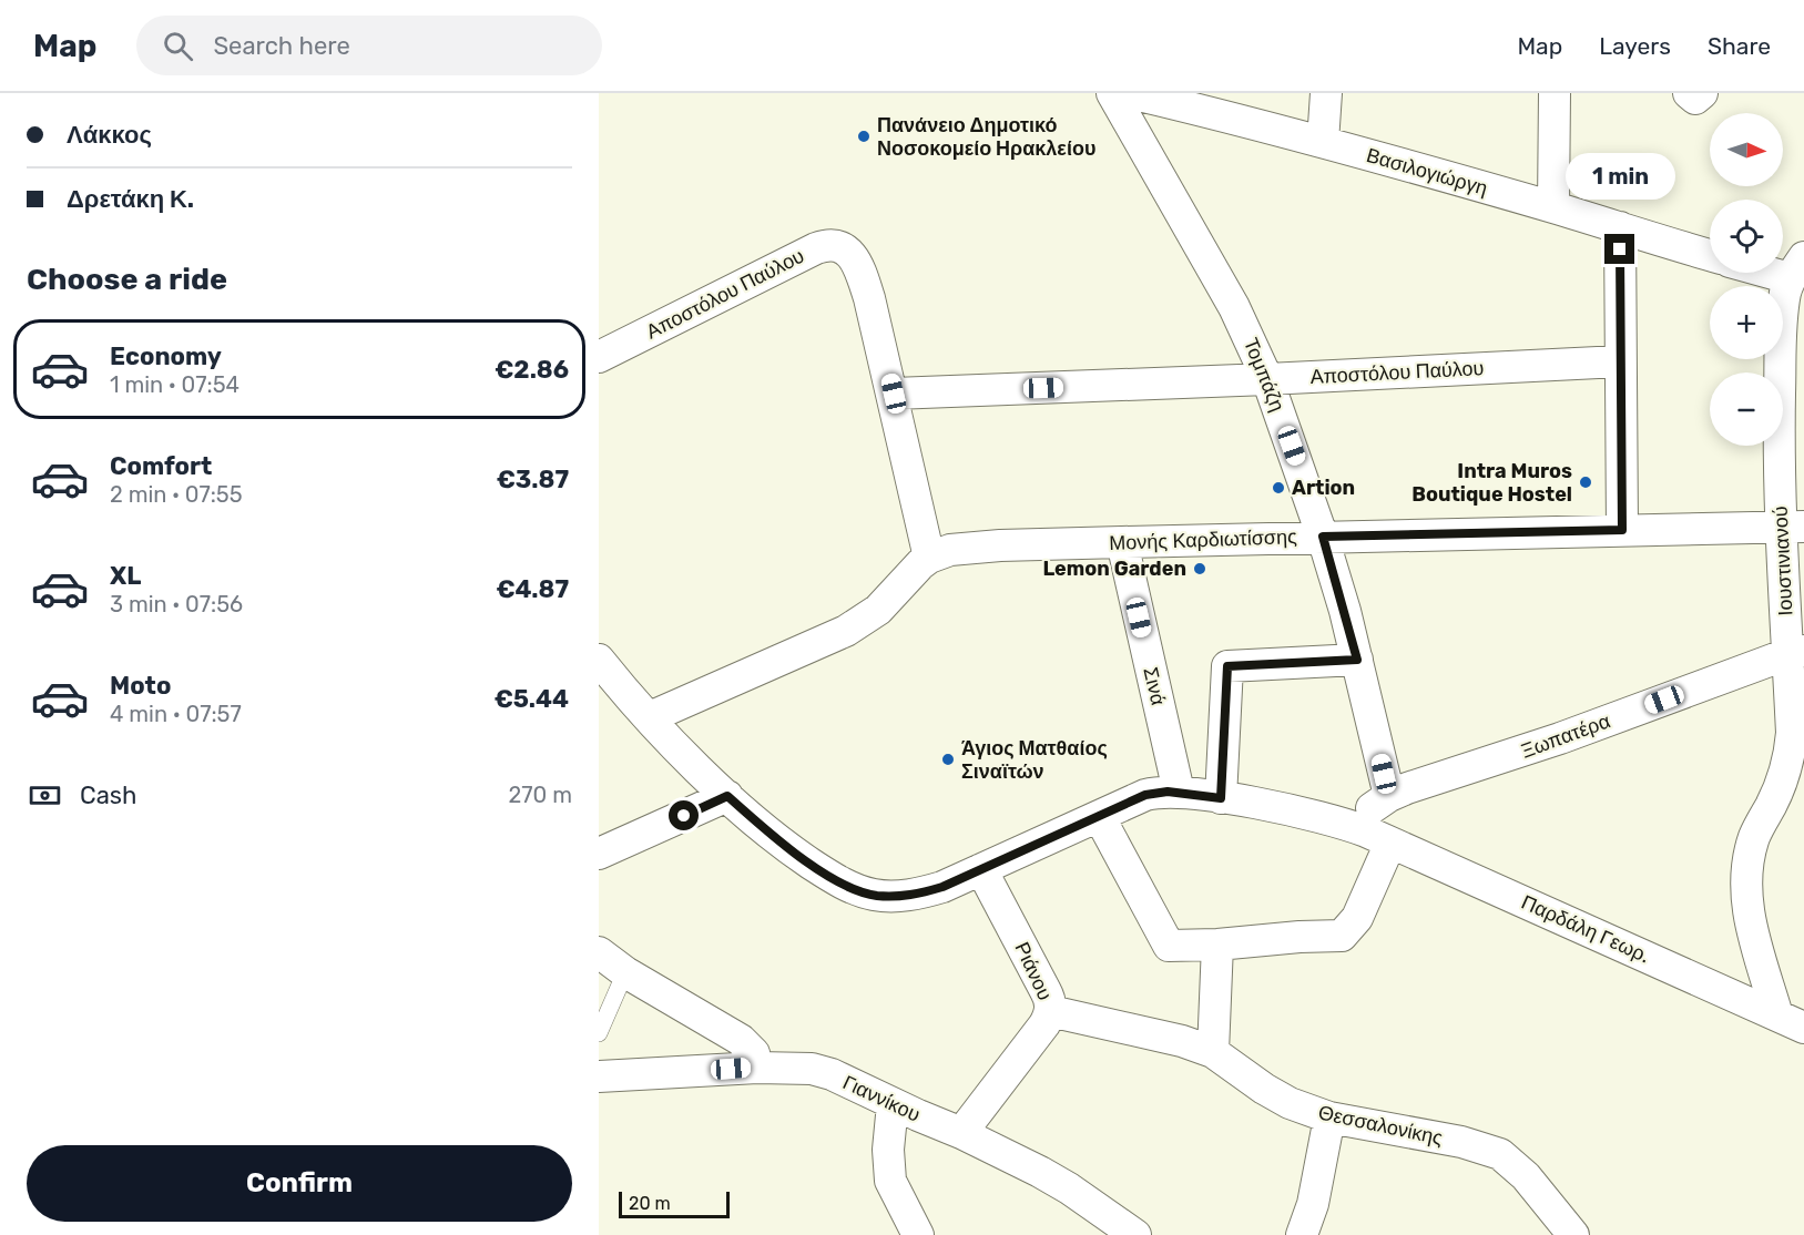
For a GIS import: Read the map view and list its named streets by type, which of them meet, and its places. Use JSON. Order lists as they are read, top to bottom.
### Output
{
  "streets": {
    "street": [
      "Βασιλογιώργη",
      "Αποστόλου Παύλου",
      "Τομπάζη",
      "Μονής Καρδιωτίσσης",
      "Ιουστινιανού",
      "Σινά",
      "Ξωπατέρα",
      "Παρδάλη Γεωρ.",
      "Ριάνου",
      "Γιαννίκου",
      "Θεσσαλονίκης"
    ]
  },
  "crossings": [
    ["Αποστόλου Παύλου", "Τομπάζη"],
    ["Τομπάζη", "Μονής Καρδιωτίσσης"],
    ["Τομπάζη", "Ξωπατέρα"],
    ["Μονής Καρδιωτίσσης", "Ιουστινιανού"],
    ["Μονής Καρδιωτίσσης", "Σινά"],
    ["Μονής Καρδιωτίσσης", "Παρδάλη Γεωρ."],
    ["Ιουστινιανού", "Ξωπατέρα"],
    ["Ιουστινιανού", "Παρδάλη Γεωρ."],
    ["Σινά", "Παρδάλη Γεωρ."],
    ["Ξωπατέρα", "Παρδάλη Γεωρ."],
    ["Παρδάλη Γεωρ.", "Ριάνου"],
    ["Ριάνου", "Γιαννίκου"],
    ["Ριάνου", "Θεσσαλονίκης"]
  ],
  "places": [
    "Πανάνειο Δημοτικό Νοσοκομείο Ηρακλείου",
    "Intra Muros Boutique Hostel",
    "Artion",
    "Lemon Garden",
    "Άγιος Ματθαίος Σιναϊτών"
  ],
  "scale_bar": "20 m",
  "north": "right",
  "page": {
    "header": "Map",
    "search": "Search here",
    "nav": ["Map", "Layers", "Share"],
    "banner": ["Λάκκος", "Δρετάκη Κ."],
    "map_buttons": ["+", "−"],
    "bubble": "1 min",
    "heading": "Choose a ride",
    "list": [
      {
        "name": "Economy",
        "note": "1 min · 07:54",
        "value": "€2.86"
      },
      {
        "name": "Comfort",
        "note": "2 min · 07:55",
        "value": "€3.87"
      },
      {
        "name": "XL",
        "note": "3 min · 07:56",
        "value": "€4.87"
      },
      {
        "name": "Moto",
        "note": "4 min · 07:57",
        "value": "€5.44"
      }
    ],
    "pay": ["Cash", "270 m"],
    "buttons": "Confirm",
    "scale": "20 m"
  }
}
